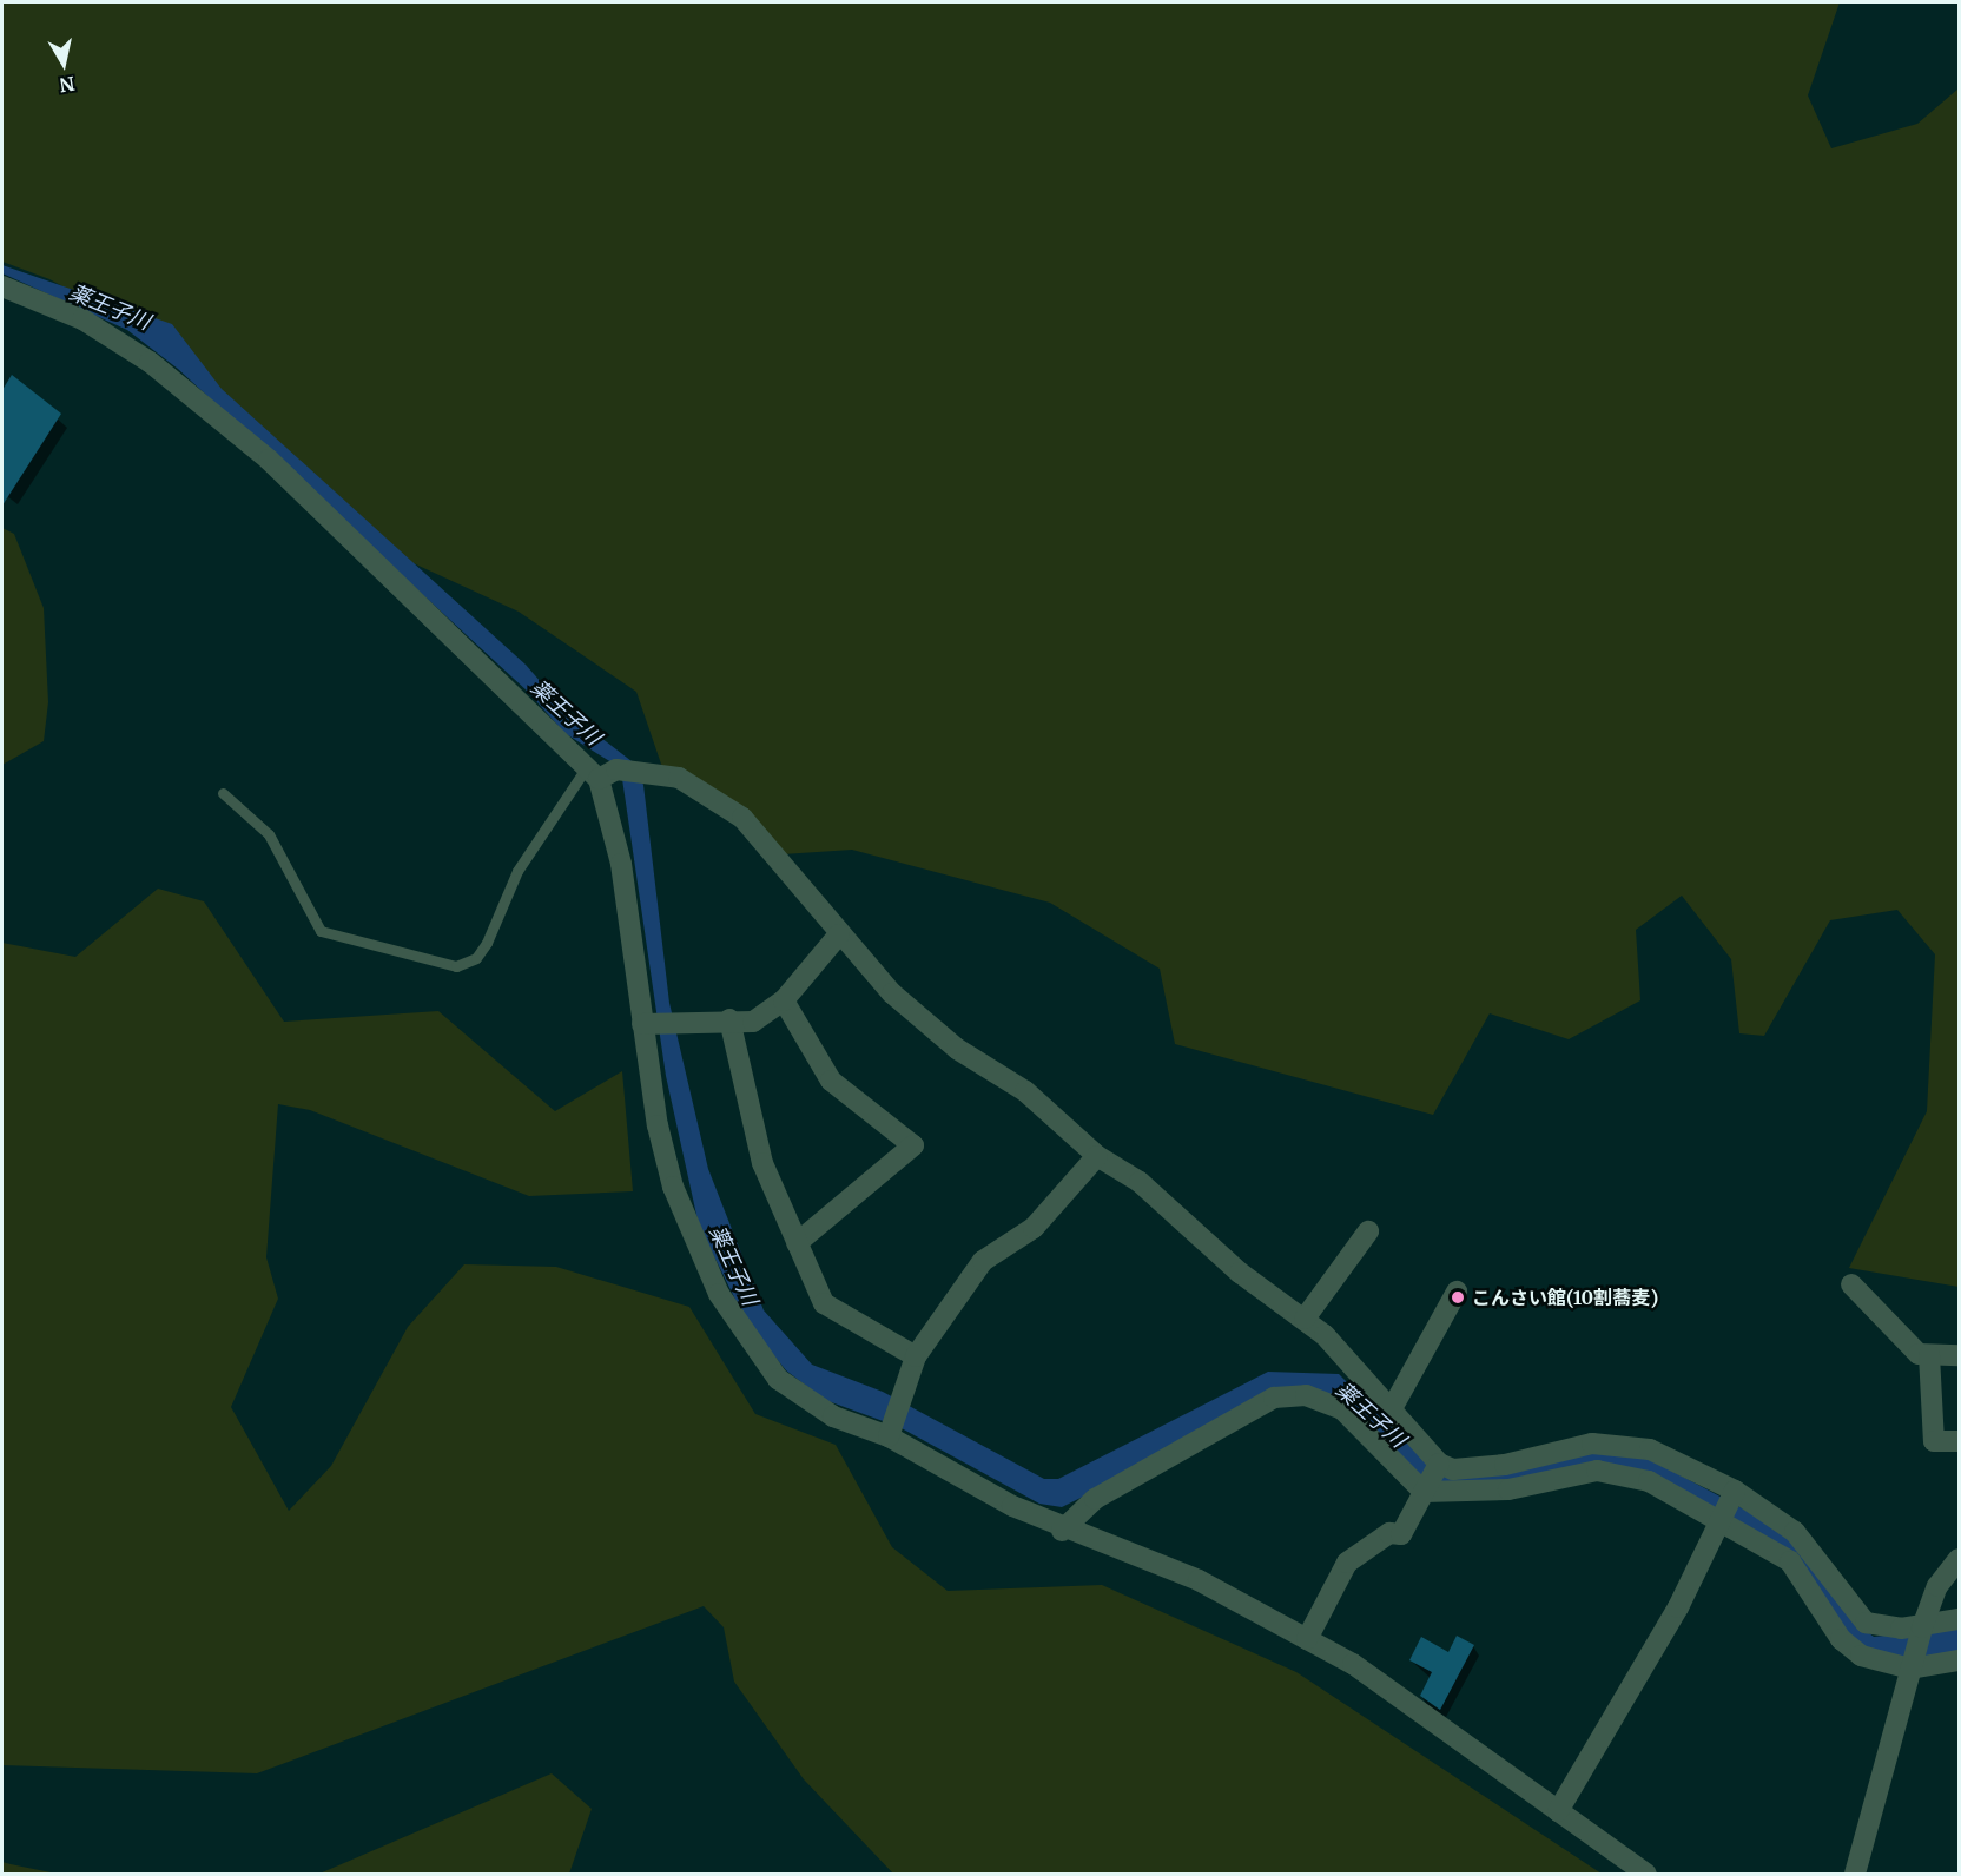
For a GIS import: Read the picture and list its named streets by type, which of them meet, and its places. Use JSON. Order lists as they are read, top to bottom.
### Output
{
  "water": ["薬王子川"],
  "places": ["こんさい館(10割蕎麦)"],
  "north": "bottom"
}
